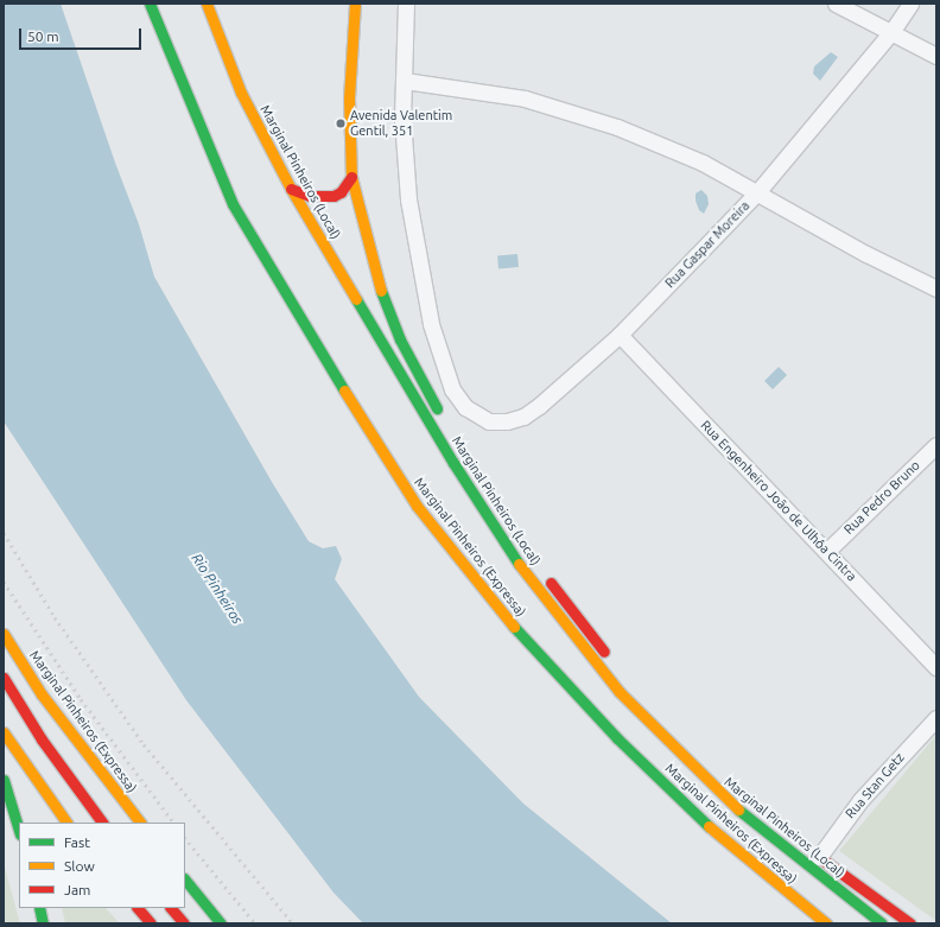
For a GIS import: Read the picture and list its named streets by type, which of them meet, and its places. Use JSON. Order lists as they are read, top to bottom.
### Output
{
  "streets": {
    "main road": ["Marginal Pinheiros (Local)", "Marginal Pinheiros (Expressa)"],
    "street": [
      "Rua Gaspar Moreira",
      "Rua Pedro Bruno",
      "Rua Engenheiro João de Ulhôa Cintra",
      "Rua Stan Getz"
    ]
  },
  "crossings": [
    ["Rua Gaspar Moreira", "Rua Engenheiro João de Ulhôa Cintra"],
    ["Rua Pedro Bruno", "Rua Engenheiro João de Ulhôa Cintra"]
  ],
  "water": ["Rio Pinheiros"],
  "places": ["Avenida Valentim Gentil, 351"],
  "legend": ["Fast", "Slow", "Jam"],
  "scale_bar": "50 m"
}
